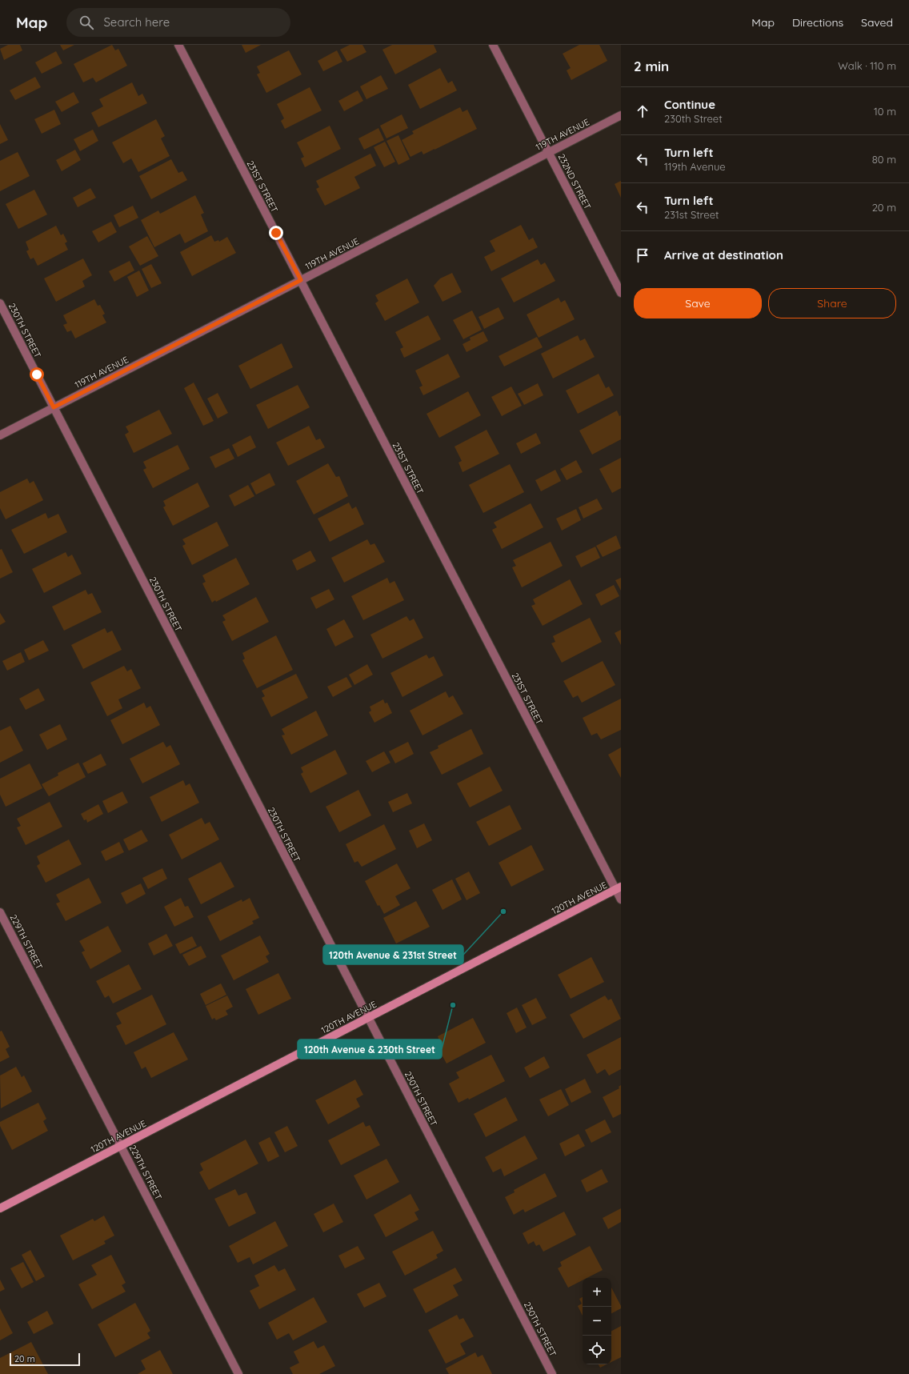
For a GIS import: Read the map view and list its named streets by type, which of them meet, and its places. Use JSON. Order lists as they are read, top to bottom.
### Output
{
  "streets": {
    "street": [
      "119TH AVENUE",
      "232ND STREET",
      "231ST STREET",
      "230TH STREET",
      "120TH AVENUE",
      "229TH STREET"
    ]
  },
  "crossings": [
    ["119TH AVENUE", "232ND STREET"],
    ["119TH AVENUE", "231ST STREET"],
    ["119TH AVENUE", "230TH STREET"],
    ["231ST STREET", "120TH AVENUE"],
    ["230TH STREET", "120TH AVENUE"],
    ["120TH AVENUE", "229TH STREET"]
  ],
  "places": ["120th Avenue & 231st Street", "120th Avenue & 230th Street"],
  "scale_bar": "20 m",
  "page": {
    "header": "Map",
    "search": "Search here",
    "nav": ["Map", "Directions", "Saved"],
    "heading": ["2 min", "Walk · 110 m"],
    "list": [
      ["Continue", "230th Street", "10 m"],
      ["Turn left", "119th Avenue", "80 m"],
      ["Turn left", "231st Street", "20 m"],
      "Arrive at destination"
    ],
    "buttons": ["Save", "Share"],
    "map_buttons": ["+", "−"],
    "scale": "20 m"
  }
}
